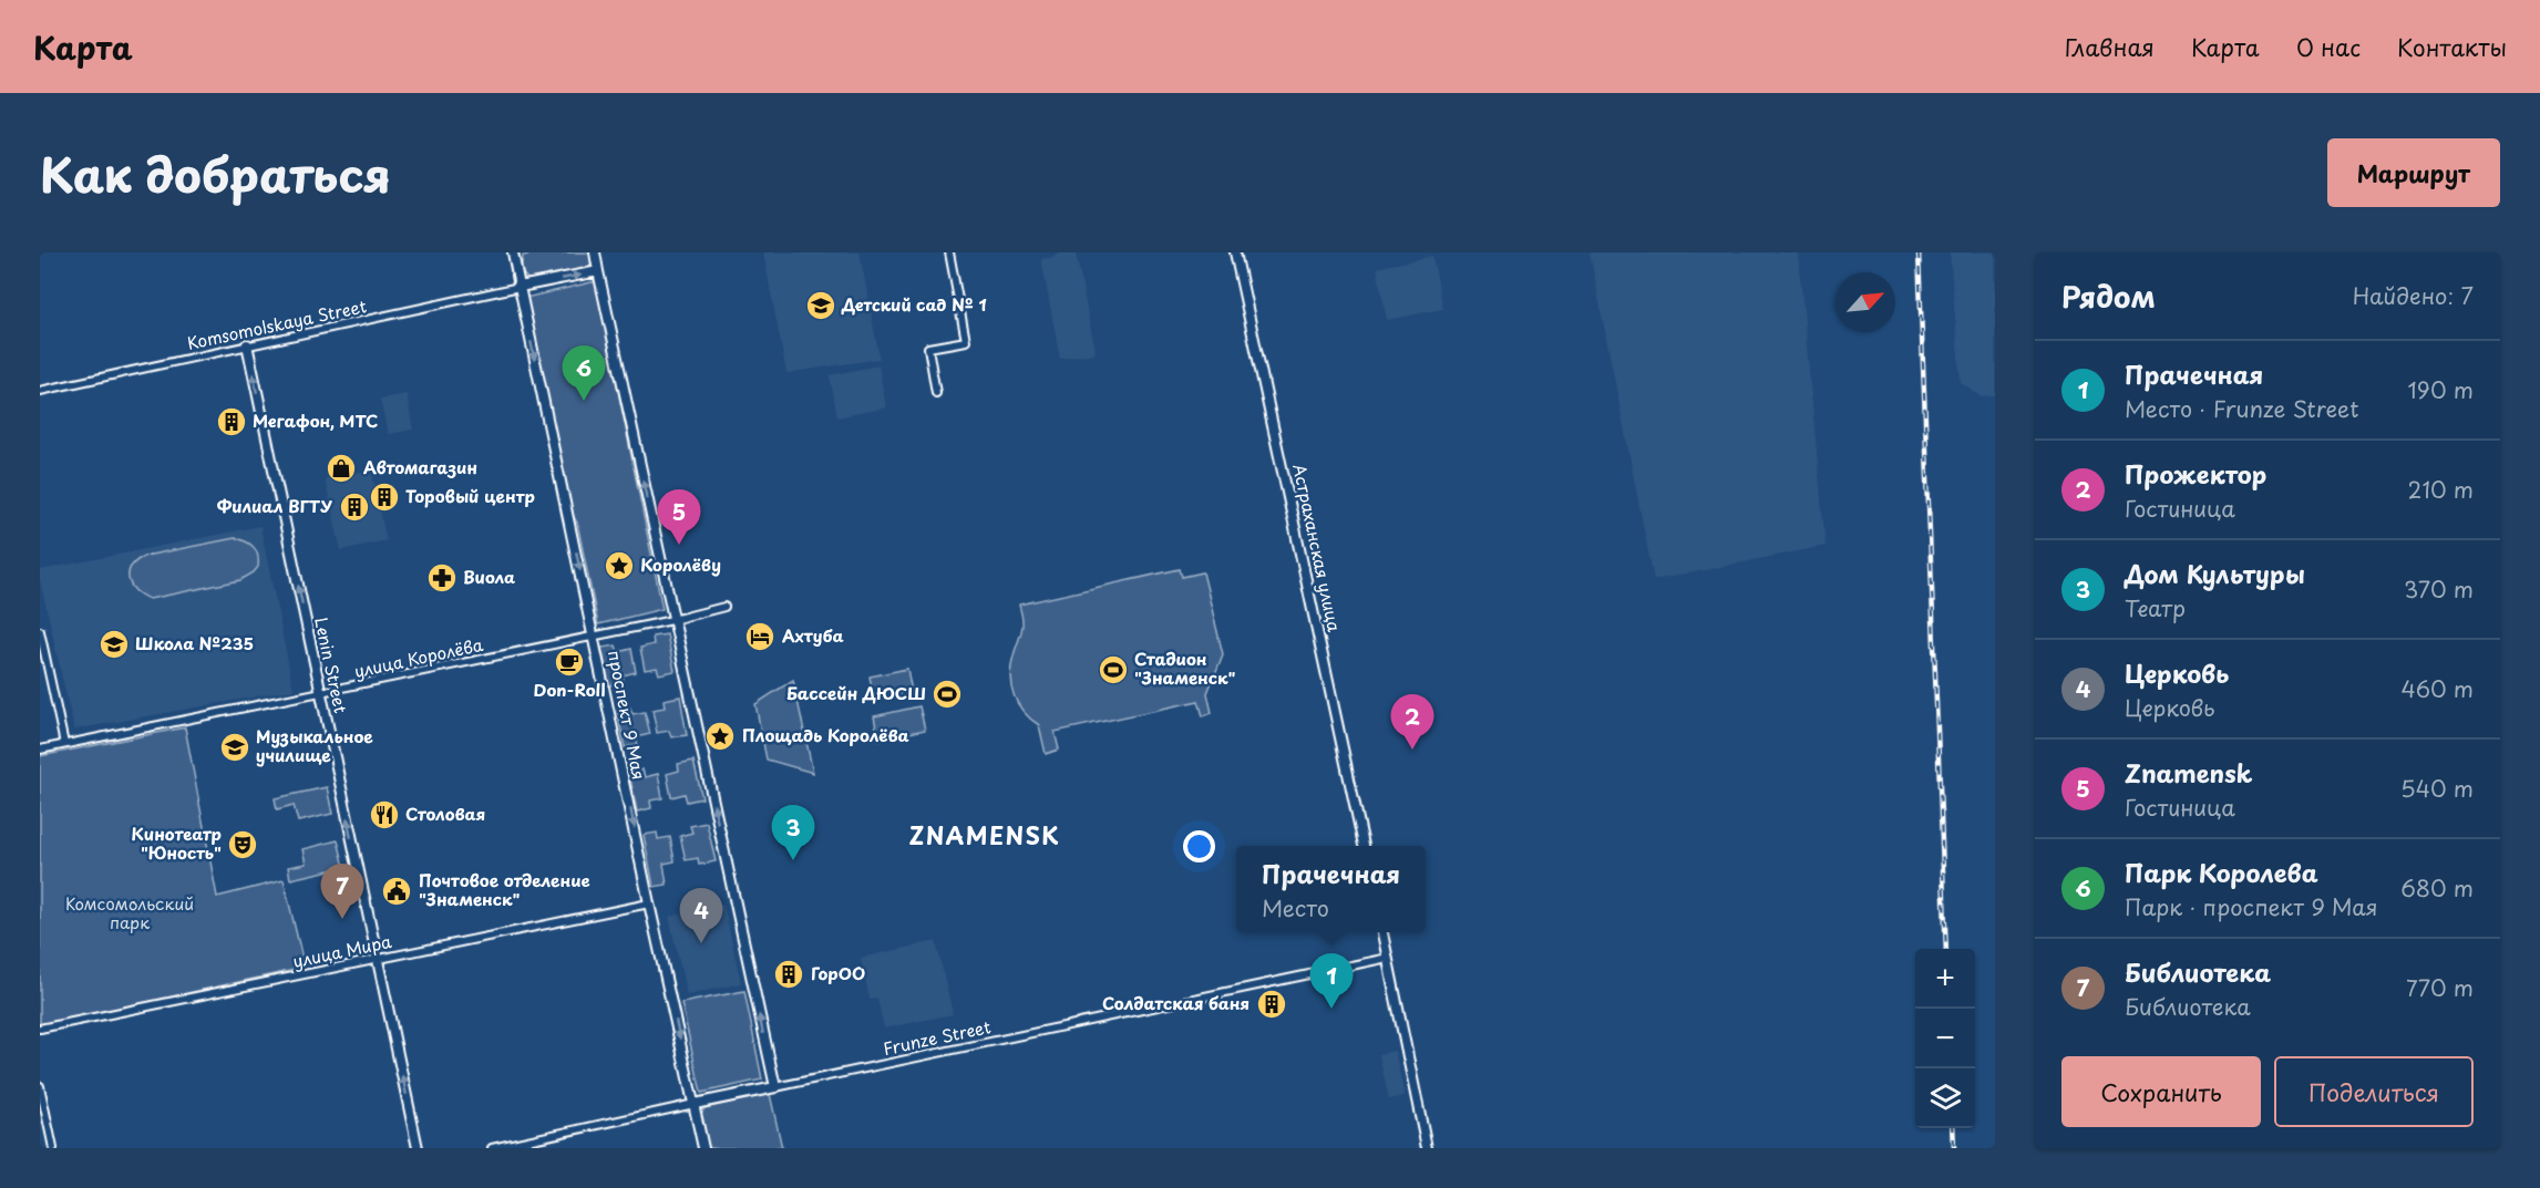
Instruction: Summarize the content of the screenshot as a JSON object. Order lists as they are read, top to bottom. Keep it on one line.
{"streets":{"street":["Komsomolskaya Street","Астраханская улица","улица Королёва","Lenin Street","проспект 9 Мая","улица Мира","Frunze Street"]},"crossings":[["Komsomolskaya Street","Lenin Street"],["Komsomolskaya Street","проспект 9 Мая"],["улица Королёва","Lenin Street"],["улица Королёва","проспект 9 Мая"],["Lenin Street","улица Мира"],["проспект 9 Мая","улица Мира"],["проспект 9 Мая","Frunze Street"]],"one_way":["Lenin Street","проспект 9 Мая"],"districts":["ZNAMENSK"],"parks":["Комсомольский парк"],"places":{"school or university":["Детский сад № 1","Школа №235","Музыкальное училище"],"building":["Мегафон, МТС","Торовый центр","Филиал ВГТУ","ГорОО","Солдатская баня"],"shop":["Автомагазин"],"place":["Королёву","Площадь Королёва"],"pharmacy":["Виола"],"hotel":["Ахтуба"],"cafe":["Don-Roll"],"sports":["Стадион \"Знаменск\"","Бассейн ДЮСШ"],"restaurant":["Столовая"],"theatre":["Кинотеатр \"Юность\""],"public building":["Почтовое отделение \"Знаменск\""]},"north":"top right","page":{"header":"Карта","nav":["Главная","Карта","О нас","Контакты"],"title":"Как добраться","buttons":["Маршрут",["Сохранить","Поделиться"]],"heading":["Рядом","Найдено: 7"],"list":[{"mark":"1","name":"Прачечная","note":"Место · Frunze Street","value":"190 m"},{"mark":"2","name":"Прожектор","note":"Гостиница","value":"210 m"},{"mark":"3","name":"Дом Культуры","note":"Театр","value":"370 m"},{"mark":"4","name":"Церковь","note":"Церковь","value":"460 m"},{"mark":"5","name":"Znamensk","note":"Гостиница","value":"540 m"},{"mark":"6","name":"Парк Королева","note":"Парк · проспект 9 Мая","value":"680 m"},{"mark":"7","name":"Библиотека","note":"Библиотека","value":"770 m"}],"pins":["6","5","2","3","7","4","1"],"popup":["Прачечная","Место"],"map_buttons":["+","−"]}}
